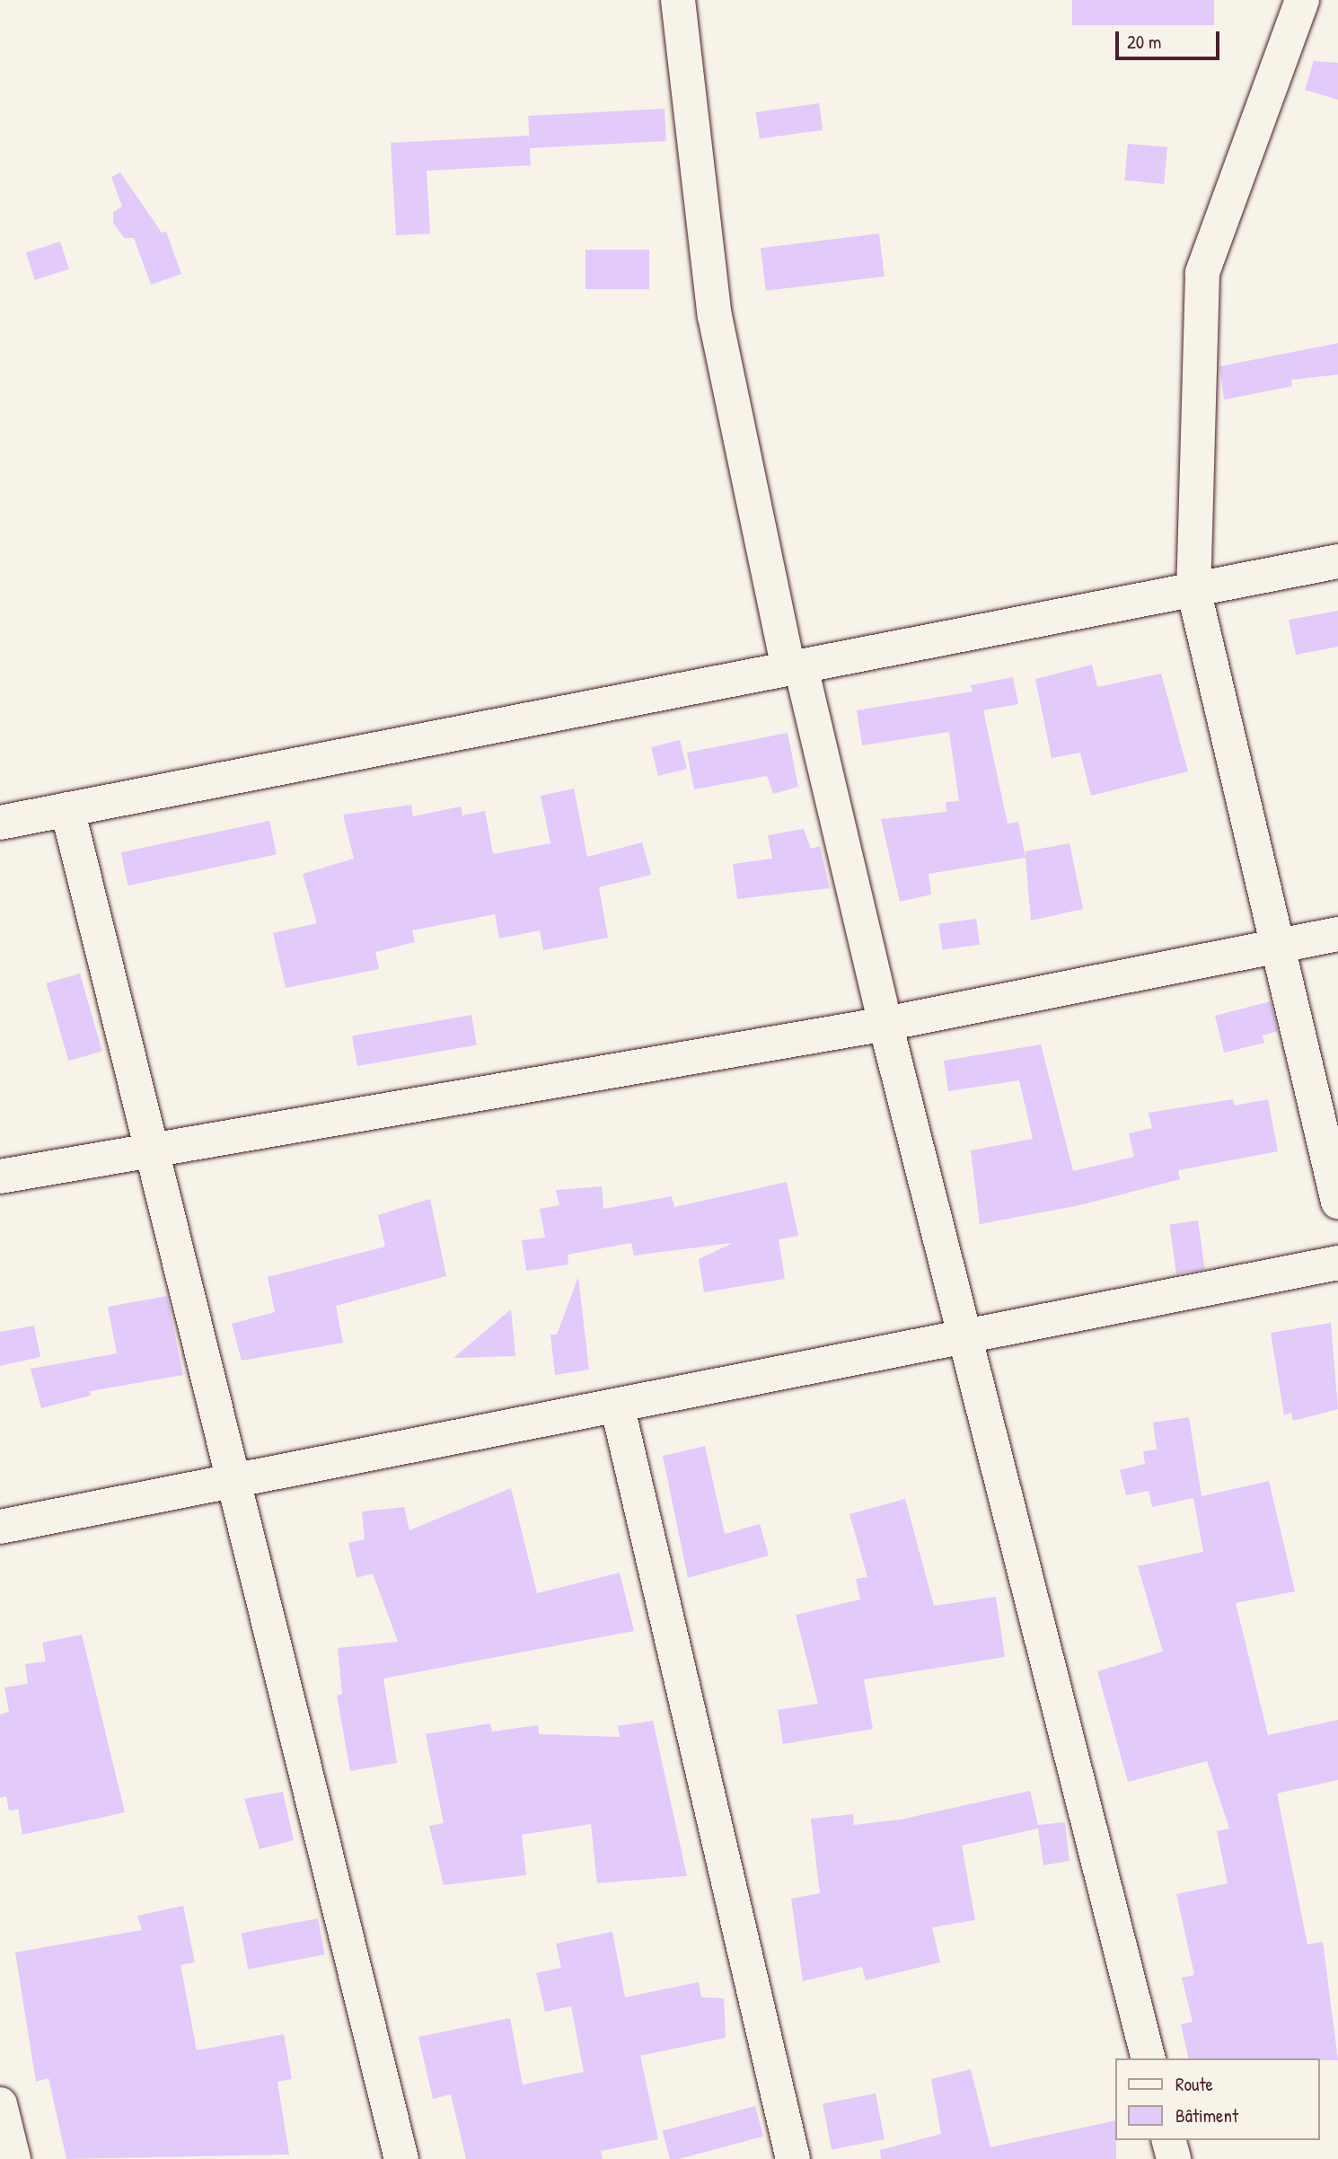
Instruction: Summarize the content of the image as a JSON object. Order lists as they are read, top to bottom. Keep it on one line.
{"legend":["Route","Bâtiment"],"scale_bar":"20 m"}
